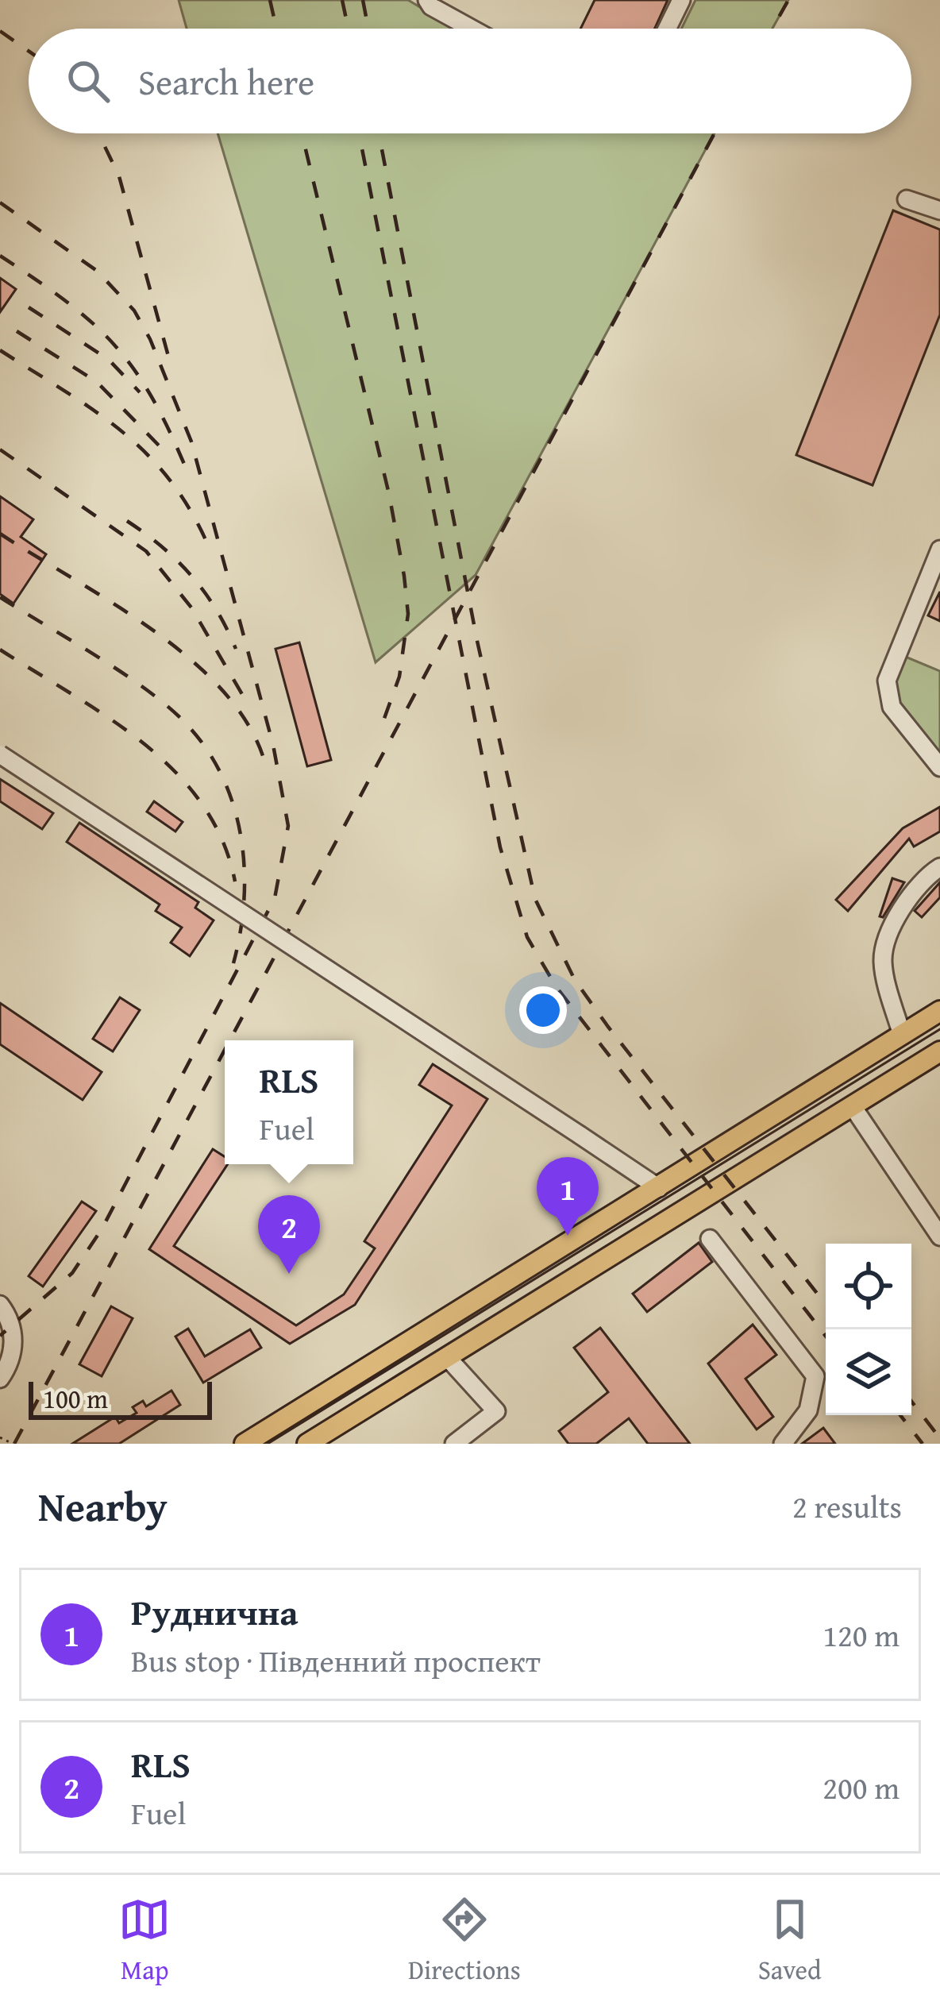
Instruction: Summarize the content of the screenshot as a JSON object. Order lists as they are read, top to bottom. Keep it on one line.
{"scale_bar":"100 m","page":{"search":"Search here","popup":["RLS","Fuel"],"pins":["1","2"],"scale":"100 m","heading":["Nearby","2 results"],"list":[{"mark":"1","name":"Руднична","note":"Bus stop · Південний проспект","value":"120 m"},{"mark":"2","name":"RLS","note":"Fuel","value":"200 m"}],"nav":["Map","Directions","Saved"]}}
